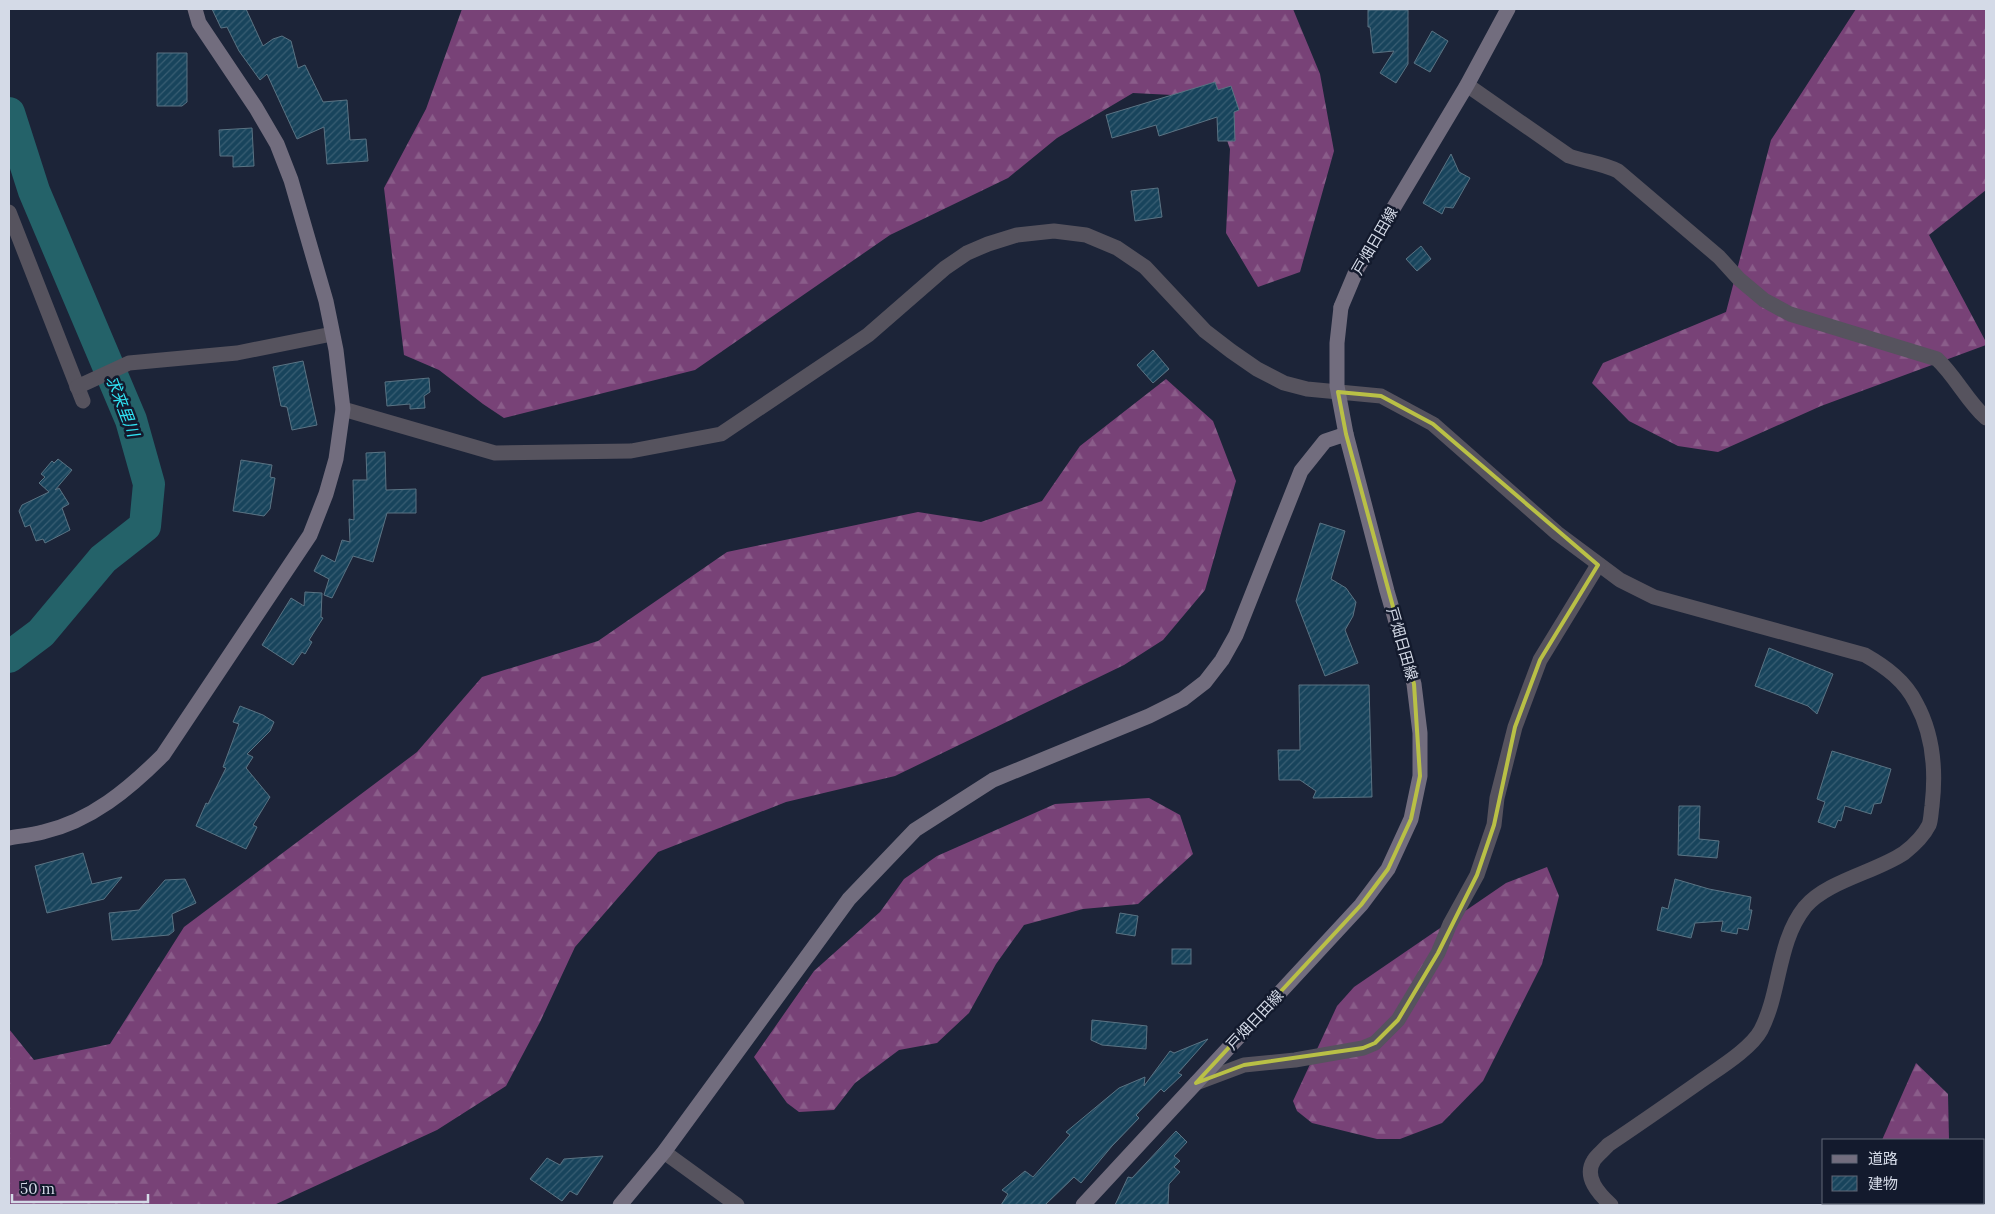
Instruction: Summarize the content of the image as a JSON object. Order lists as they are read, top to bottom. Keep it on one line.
{"streets":{"street":["戸畑日田線"]},"water":["求来里川"],"legend":["道路","建物"],"scale_bar":"50 m"}
